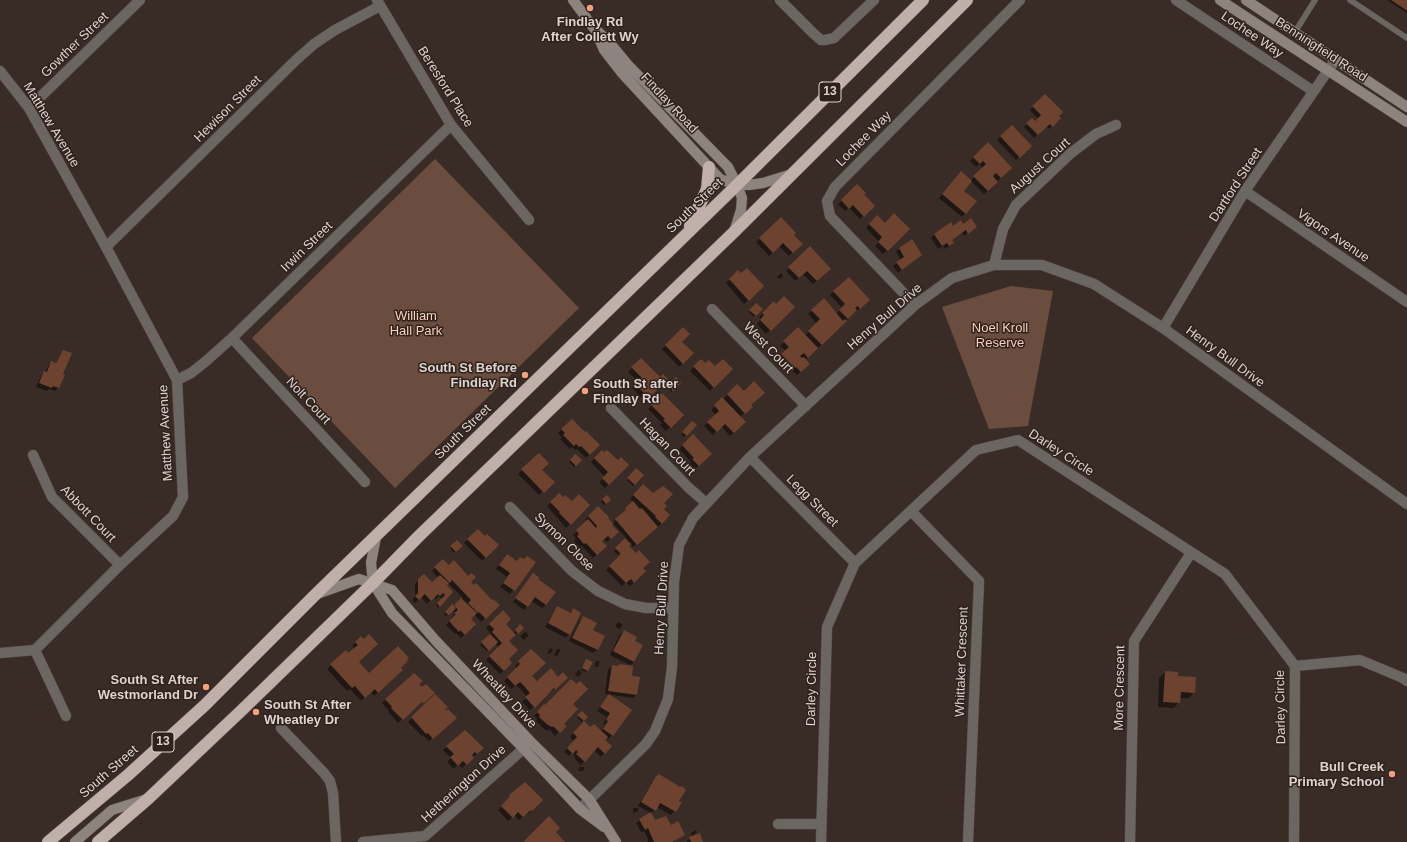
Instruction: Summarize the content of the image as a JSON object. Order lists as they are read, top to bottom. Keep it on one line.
{"streets":{"highway":["13","South Street"],"main road":["Benningfield Road","Findlay Road","Wheatley Drive"],"street":["Lochee Way","Gowther Street","Beresford Place","Hewison Street","Matthew Avenue","August Court","Dartford Street","Vigors Avenue","Irwin Street","Henry Bull Drive","West Court","Nolt Court","Hagan Court","Darley Circle","Legg Street","Abbott Court","Symon Close","Whittaker Crescent","More Crescent","Hetherington Drive"]},"crossings":[["Lochee Way","Dartford Street"],["Lochee Way","Henry Bull Drive"],["Gowther Street","Matthew Avenue"],["Benningfield Road","Dartford Street"],["Beresford Place","Hewison Street"],["Beresford Place","Irwin Street"],["13","Findlay Road"],["13","Wheatley Drive"],["Findlay Road","South Street"],["Hewison Street","Matthew Avenue"],["Matthew Avenue","Irwin Street"],["Matthew Avenue","Abbott Court"],["August Court","Henry Bull Drive"],["Dartford Street","Vigors Avenue"],["Dartford Street","Henry Bull Drive"],["South Street","Wheatley Drive"],["Irwin Street","Nolt Court"],["Henry Bull Drive","West Court"],["Henry Bull Drive","Hagan Court"],["Henry Bull Drive","Legg Street"],["Henry Bull Drive","Symon Close"],["Henry Bull Drive","Wheatley Drive"],["Darley Circle","Legg Street"],["Darley Circle","Whittaker Crescent"],["Darley Circle","More Crescent"],["Wheatley Drive","Hetherington Drive"]],"parks":["William Hall Park","Noel Kroll Reserve"],"places":["Findlay Rd After Collett Wy","South St Before Findlay Rd","South St after Findlay Rd","South St After Westmorland Dr","South St After Wheatley Dr","Bull Creek Primary School"]}
